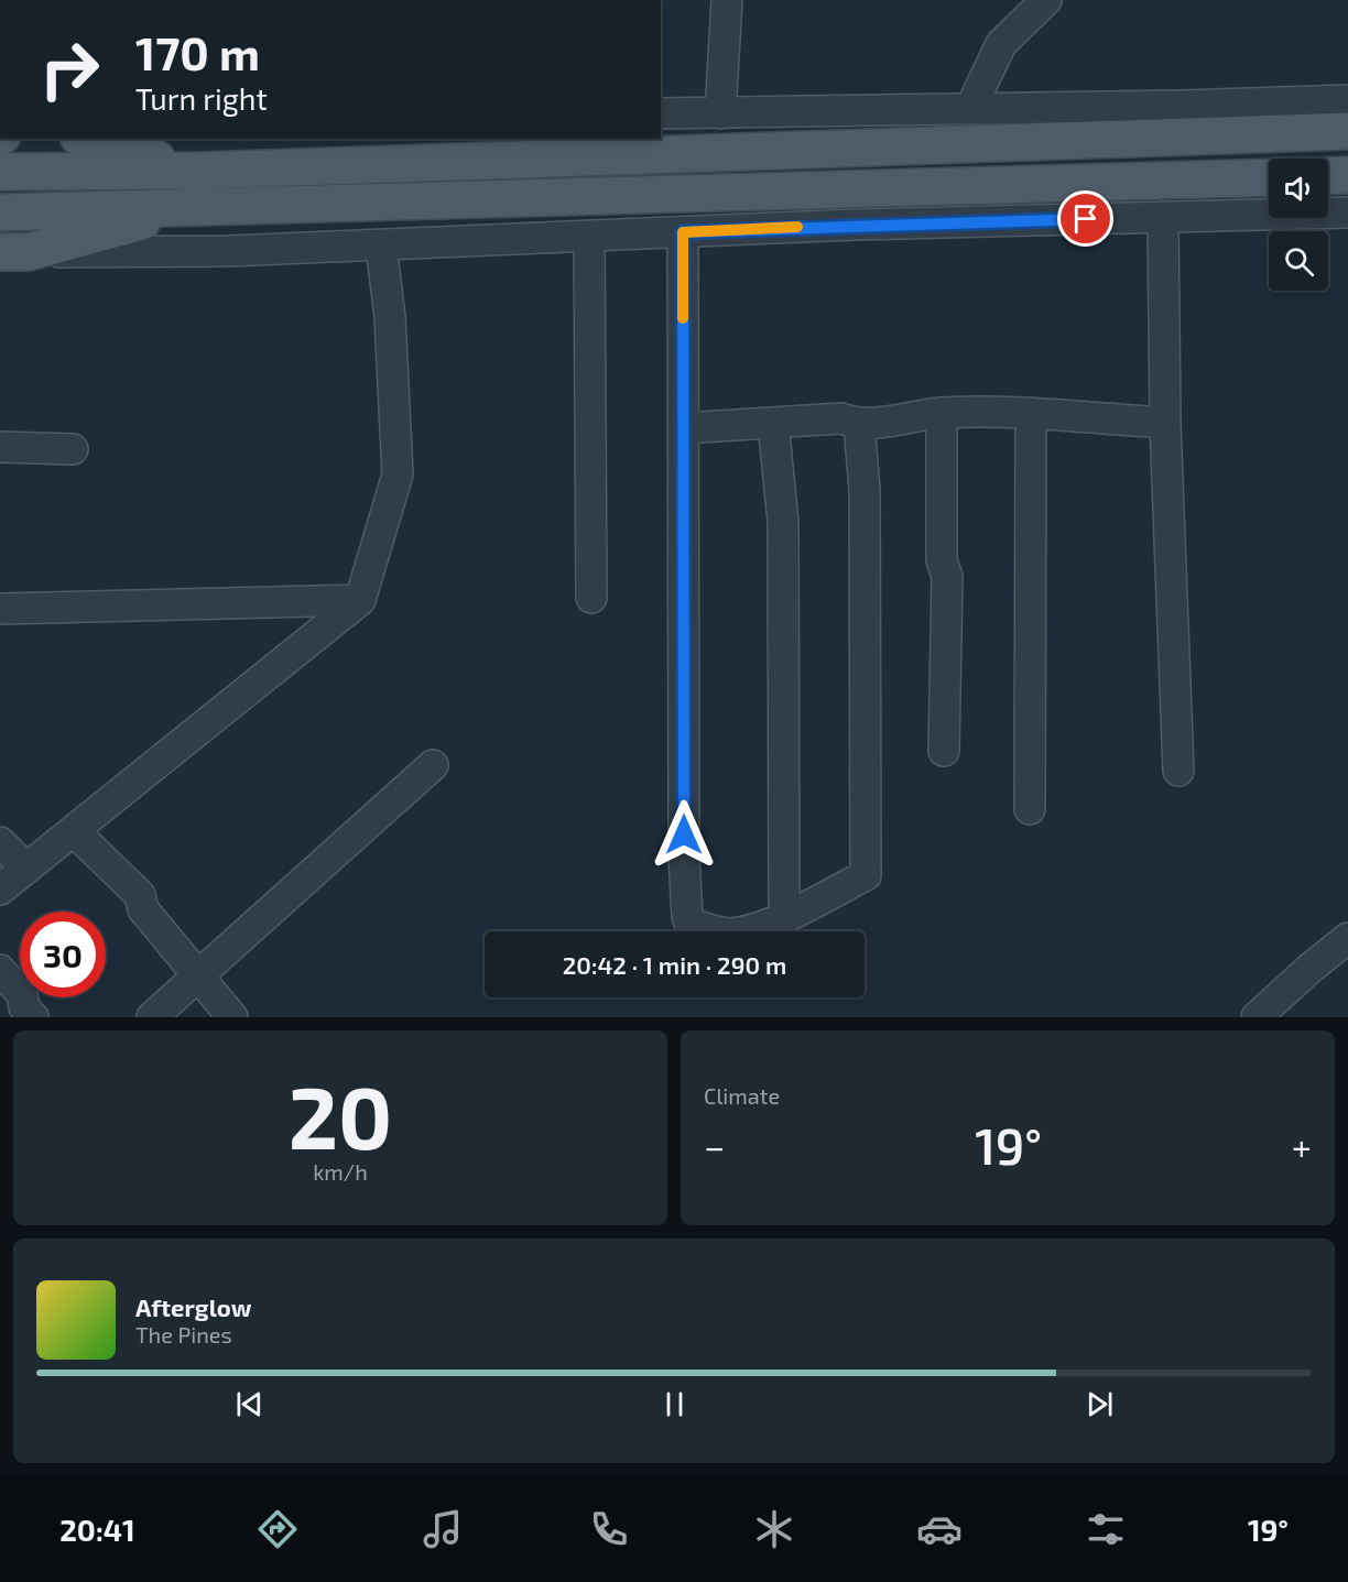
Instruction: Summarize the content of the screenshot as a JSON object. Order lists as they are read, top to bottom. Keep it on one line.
{"page":{"turn":["170 m","Turn right"],"limit":"30","trip":"20:42 · 1 min · 290 m","tile":[["20","km/h"],"Climate"],"heat":["−","19°","+"],"song":["Afterglow","The Pines"],"tabs":["20:41","19°"]}}
